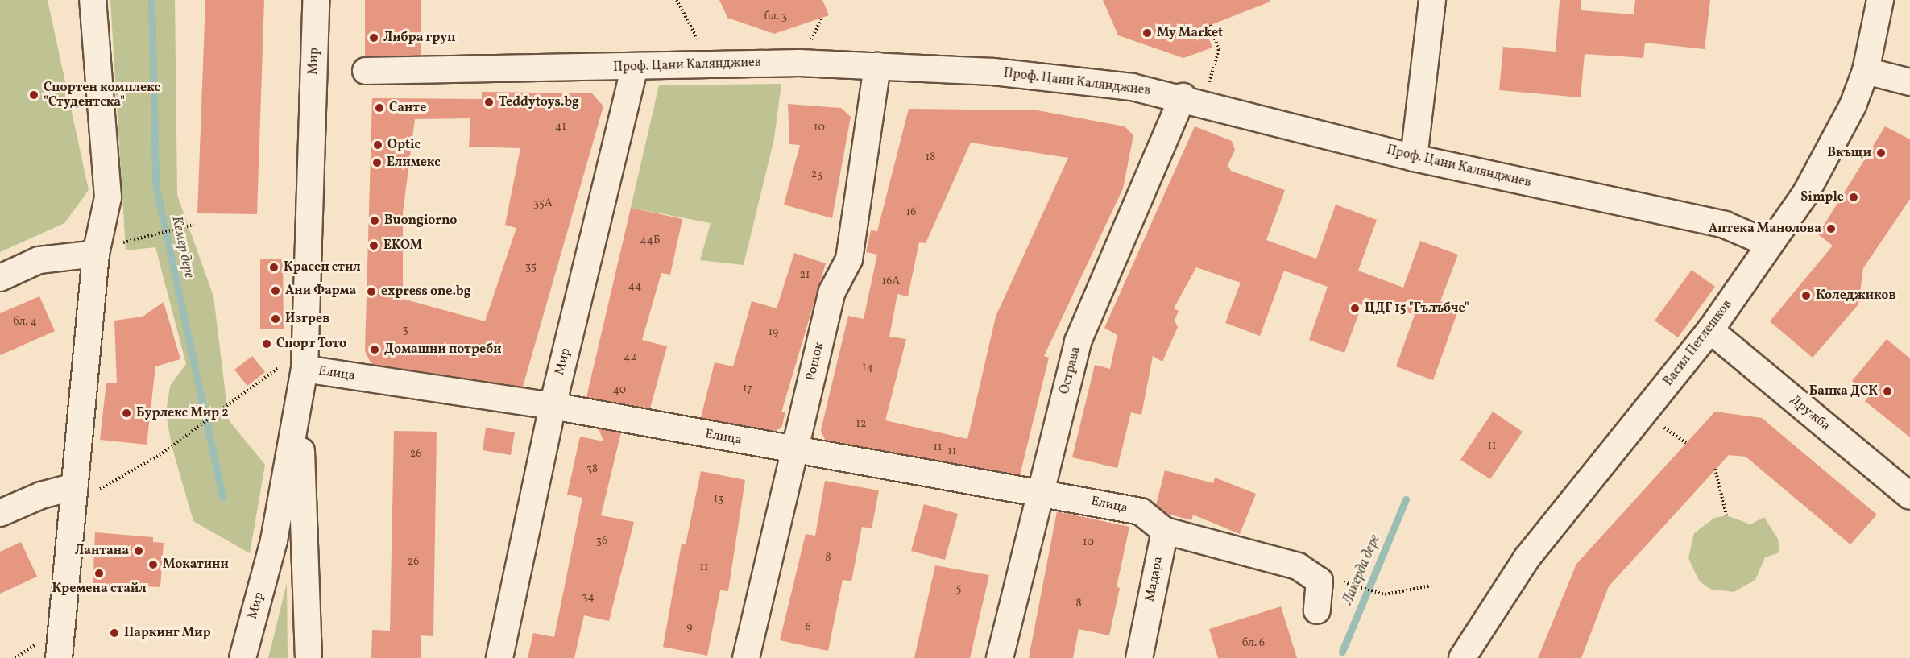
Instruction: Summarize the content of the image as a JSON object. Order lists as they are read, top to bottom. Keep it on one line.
{"streets":{"street":["Мир","Проф. Цани Калянджиев","Васил Петлешков","Рощок","Острава","Елица","Дружба","Мадара"]},"crossings":[["Мир","Проф. Цани Калянджиев"],["Мир","Елица"],["Проф. Цани Калянджиев","Васил Петлешков"],["Проф. Цани Калянджиев","Рощок"],["Проф. Цани Калянджиев","Острава"],["Васил Петлешков","Дружба"],["Рощок","Елица"],["Острава","Елица"],["Елица","Мадара"]],"water":["Кемер дере","Лакерда дере"],"places":["My Market","Либра груп","Спортен комплекс \"Студентска\"","Teddytoys.bg","Санте","Optic","Вкъщи","Елимекс","Simple","Buongiorno","Аптека Манолова","EKOM","Красен стил","Ани Фарма","express one.bg","Коледжиков","ЦДГ 15 \"Гълъбче\"","Изгрев","Спорт Тото","Домашни потреби","Банка ДСК","Бурлекс Мир 2","Лантана","Мокатини","Кремена стайл","Паркинг Мир"],"house_numbers":["бл. 3","41","10","18","23","35A","16","44Б","35","21","16А","44","бл. 4","3","19","42","14","17","40","12","11","11","11","26","38","13","36","10","8","26","11","5","34","8","9","6","бл. 6"]}
